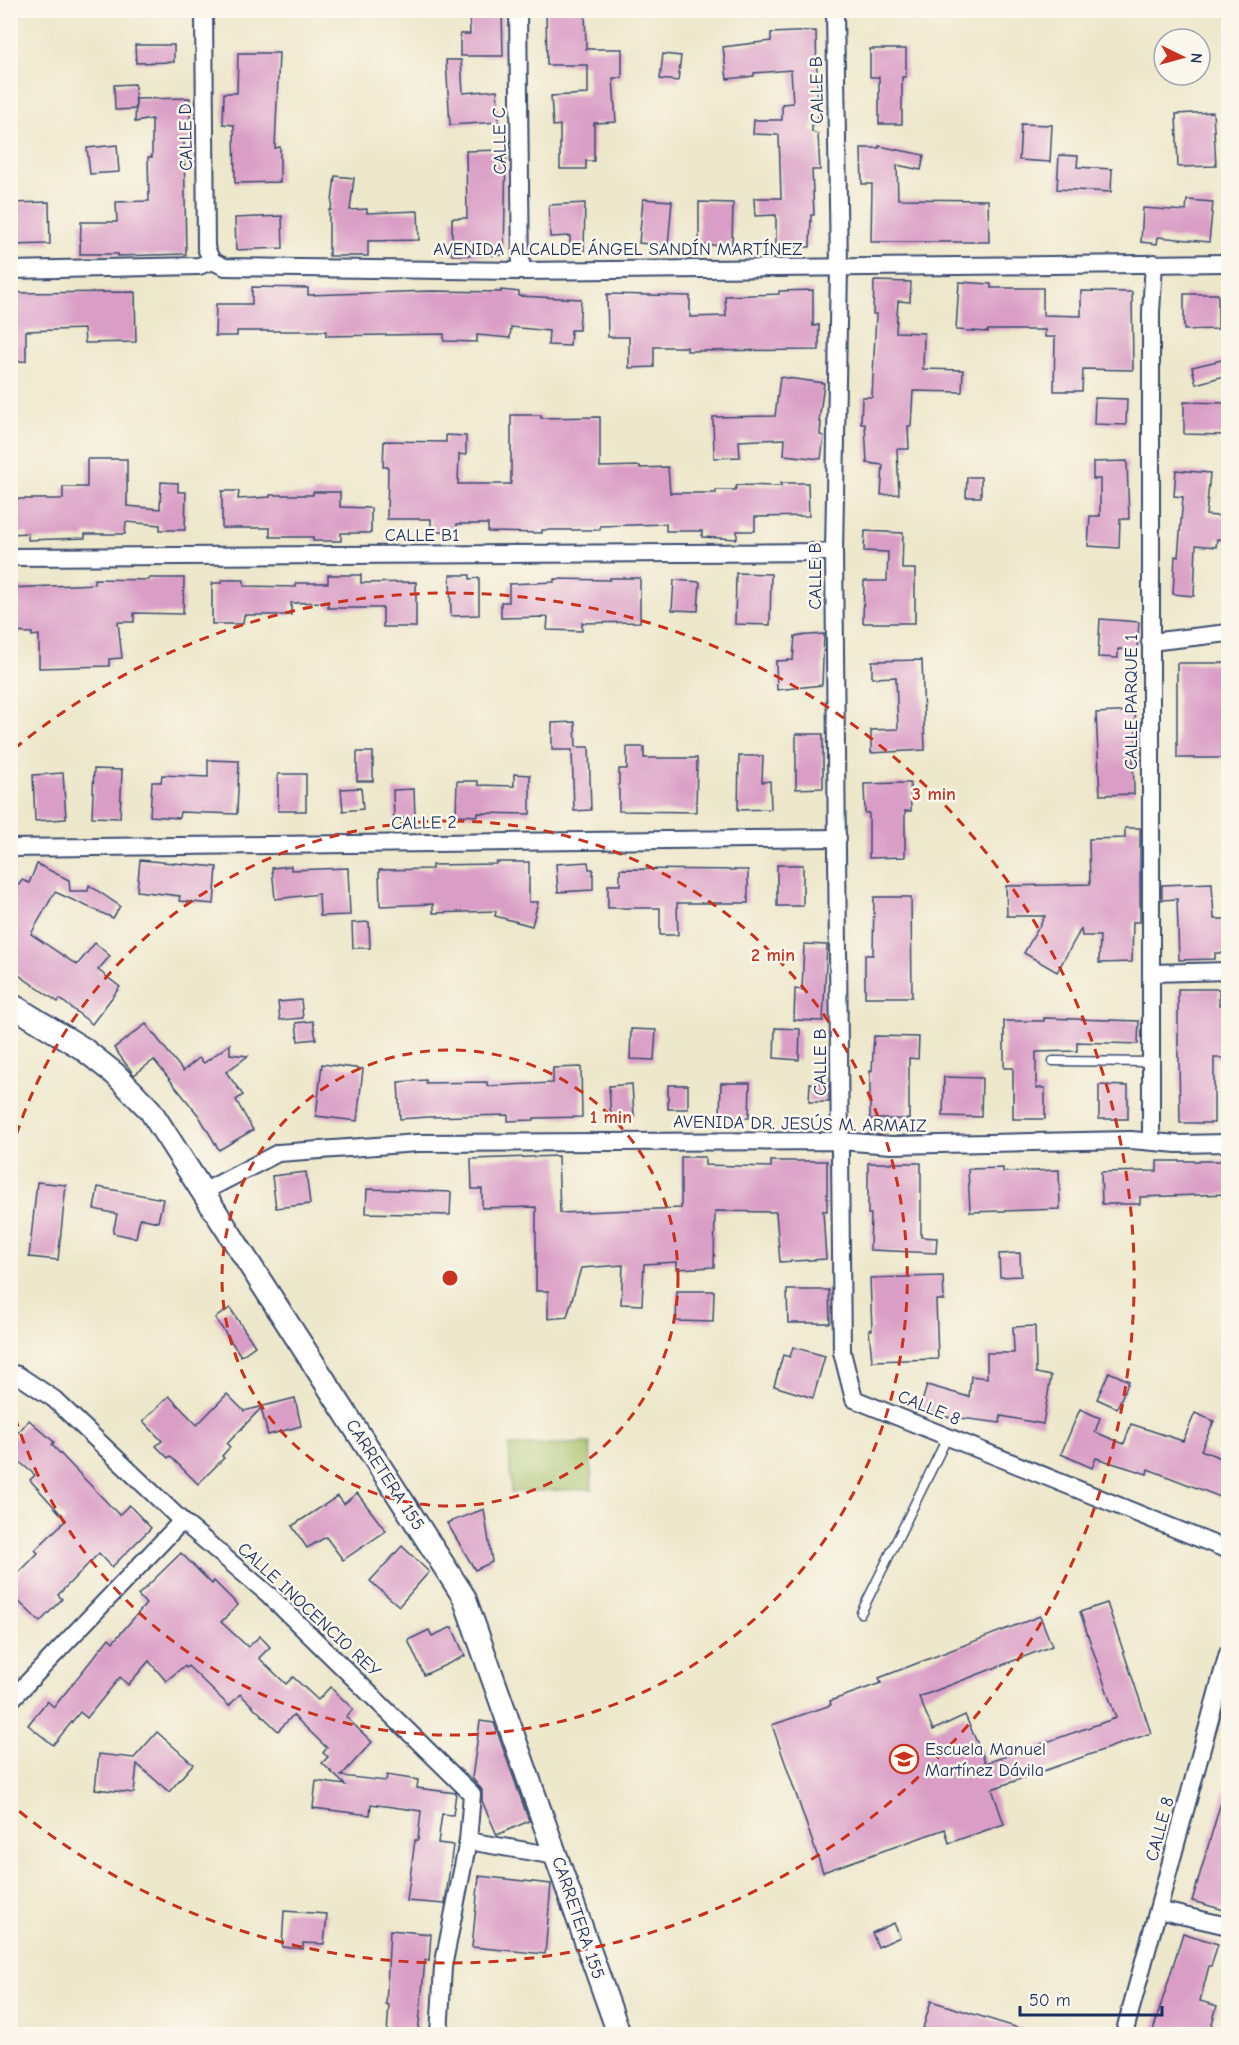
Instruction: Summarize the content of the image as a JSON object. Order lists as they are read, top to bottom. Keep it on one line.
{"streets":{"street":["CALLE B","CALLE D","CALLE C","AVENIDA ALCALDE ÁNGEL SANDÍN MARTÍNEZ","CALLE B1","CALLE PARQUE 1","CALLE 2","AVENIDA DR. JESÚS M. ARMAIZ","CALLE 8","CARRETERA 155","CALLE INOCENCIO REY"]},"crossings":[["CALLE B","AVENIDA ALCALDE ÁNGEL SANDÍN MARTÍNEZ"],["CALLE B","CALLE B1"],["CALLE B","CALLE 2"],["CALLE B","AVENIDA DR. JESÚS M. ARMAIZ"],["CALLE B","CALLE 8"],["CALLE D","AVENIDA ALCALDE ÁNGEL SANDÍN MARTÍNEZ"],["CALLE C","AVENIDA ALCALDE ÁNGEL SANDÍN MARTÍNEZ"],["AVENIDA ALCALDE ÁNGEL SANDÍN MARTÍNEZ","CALLE PARQUE 1"],["CALLE PARQUE 1","AVENIDA DR. JESÚS M. ARMAIZ"],["AVENIDA DR. JESÚS M. ARMAIZ","CALLE 8"],["AVENIDA DR. JESÚS M. ARMAIZ","CARRETERA 155"]],"places":{"school or university":["Escuela Manuel Martínez Dávila"]},"scale_bar":"50 m","north":"right","rings":["3 min","2 min","1 min"]}
